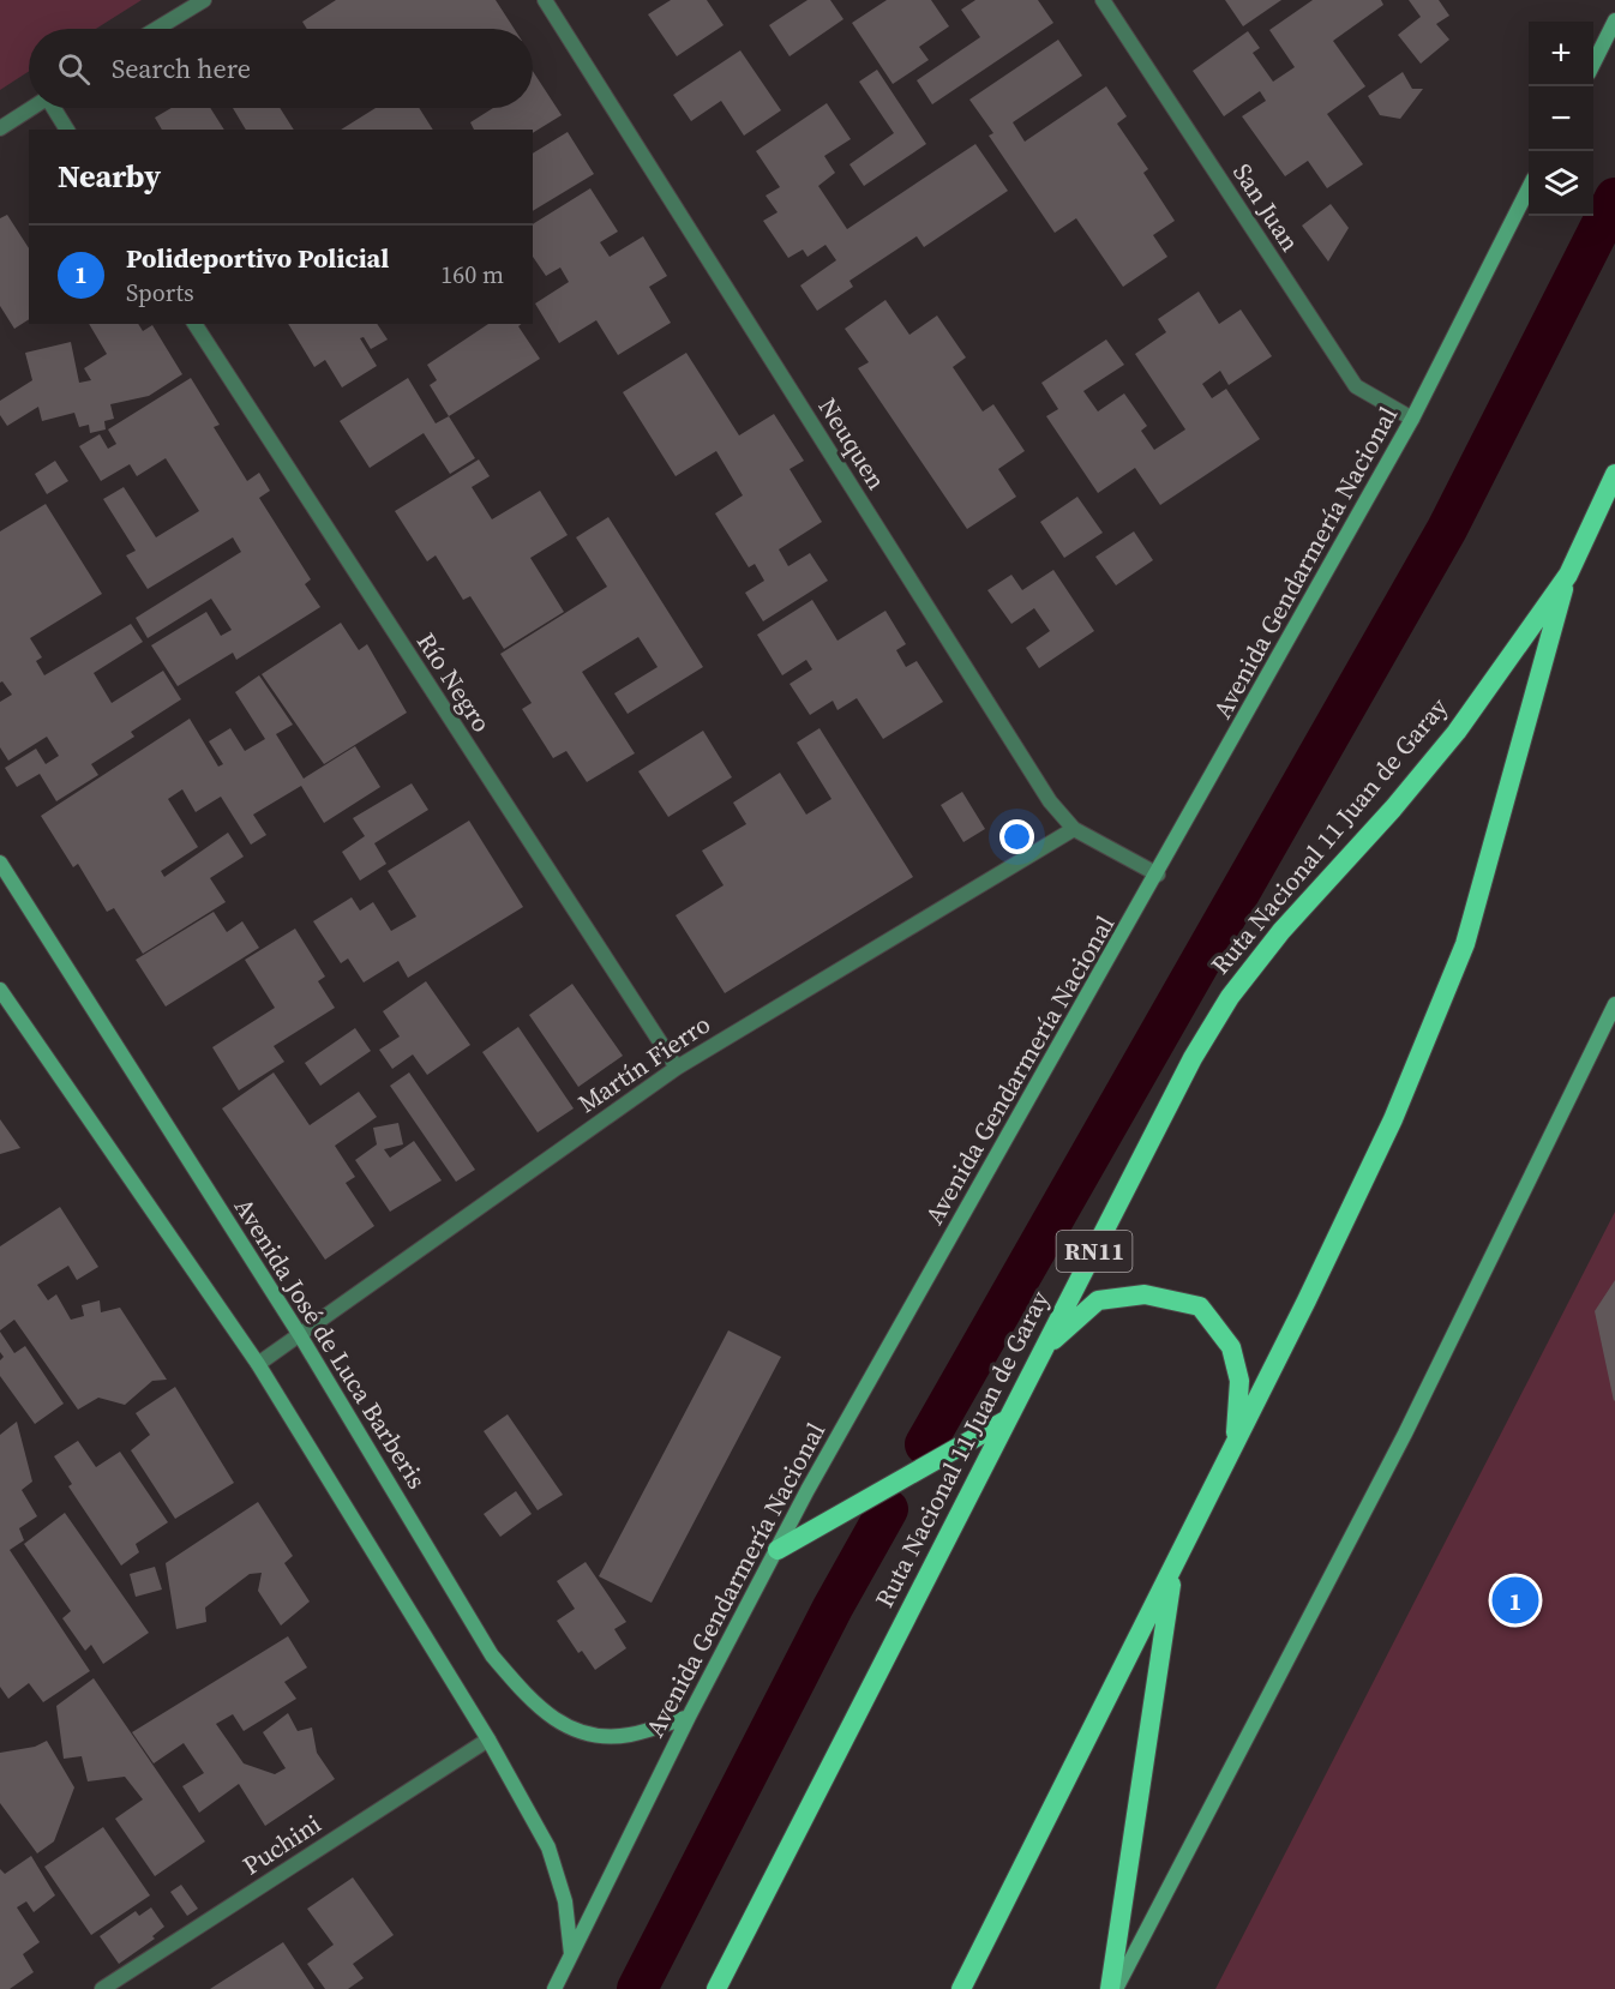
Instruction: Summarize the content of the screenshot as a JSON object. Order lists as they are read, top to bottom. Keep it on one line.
{"streets":{"highway":["Ruta Nacional 11 Juan de Garay","RN11"],"main road":["Avenida Gendarmería Nacional","Avenida José de Luca Barberis"],"street":["San Juan","Neuquen","Río Negro","Martín Fierro","Puchini"]},"crossings":[["San Juan","Avenida Gendarmería Nacional"],["Neuquen","Avenida Gendarmería Nacional"],["Neuquen","Martín Fierro"],["Avenida Gendarmería Nacional","Avenida José de Luca Barberis"],["Río Negro","Martín Fierro"],["Martín Fierro","Avenida José de Luca Barberis"]],"page":{"map_buttons":["+","−"],"search":"Search here","heading":"Nearby","list":[{"mark":"1","name":"Polideportivo Policial","note":"Sports","value":"160 m"}],"pins":"1"}}
